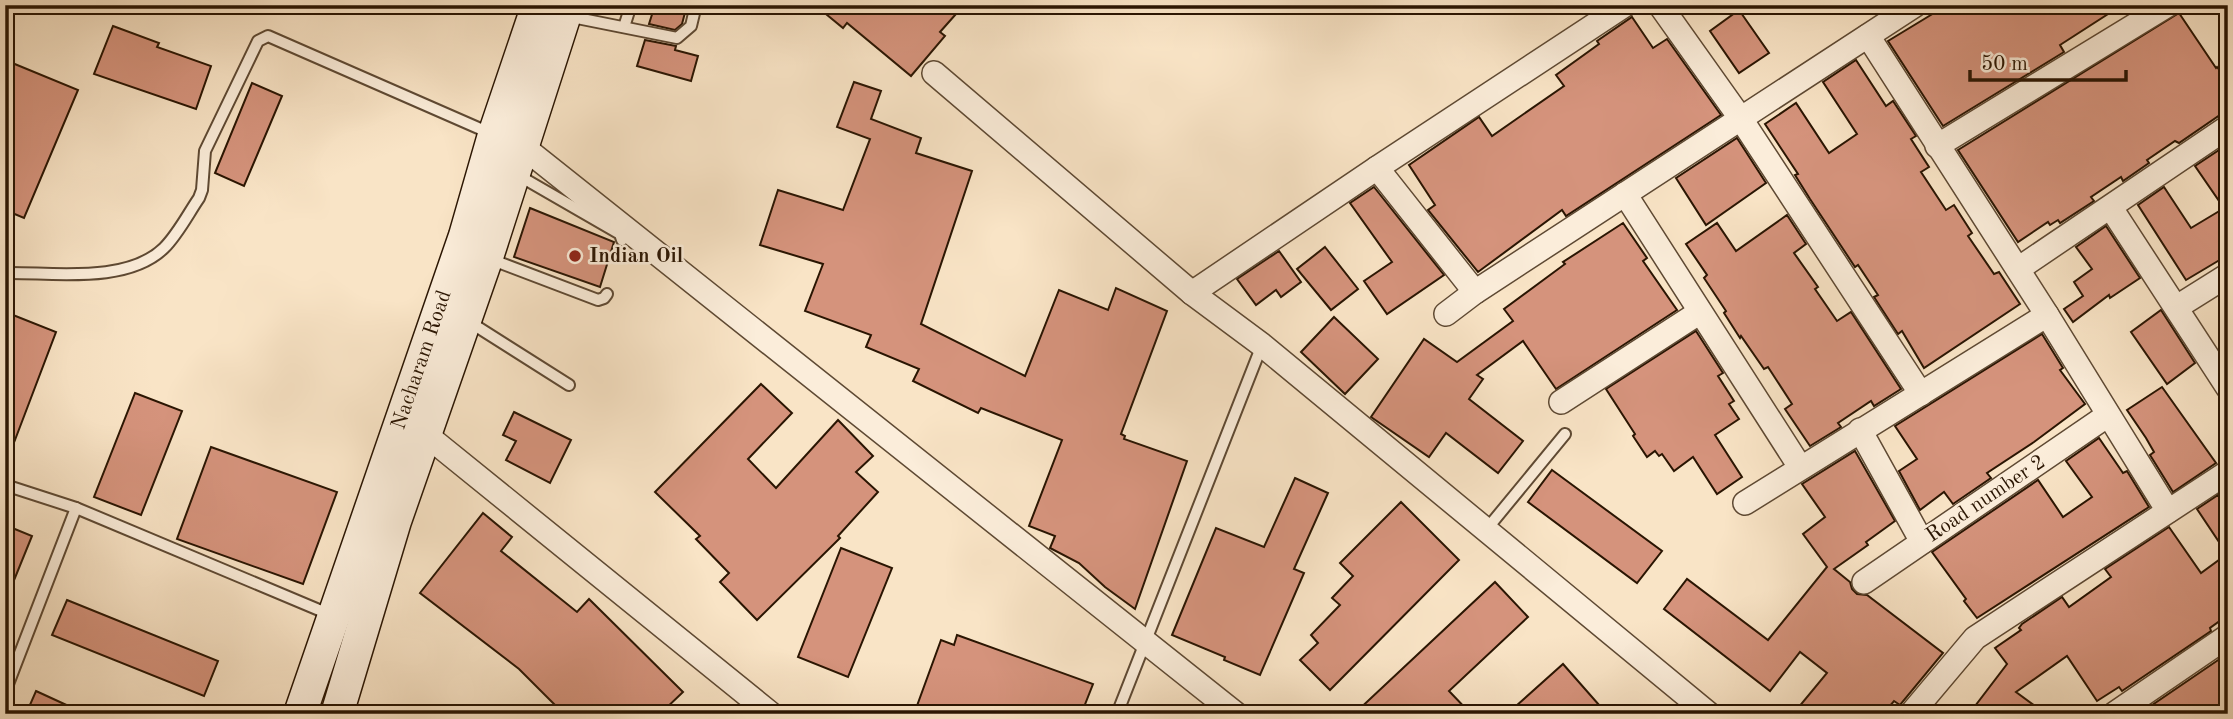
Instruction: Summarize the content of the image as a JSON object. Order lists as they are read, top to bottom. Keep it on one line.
{"streets":{"main road":["Nacharam Road"],"street":["Road number 2"]},"places":["Indian Oil"],"scale_bar":"50 m"}
